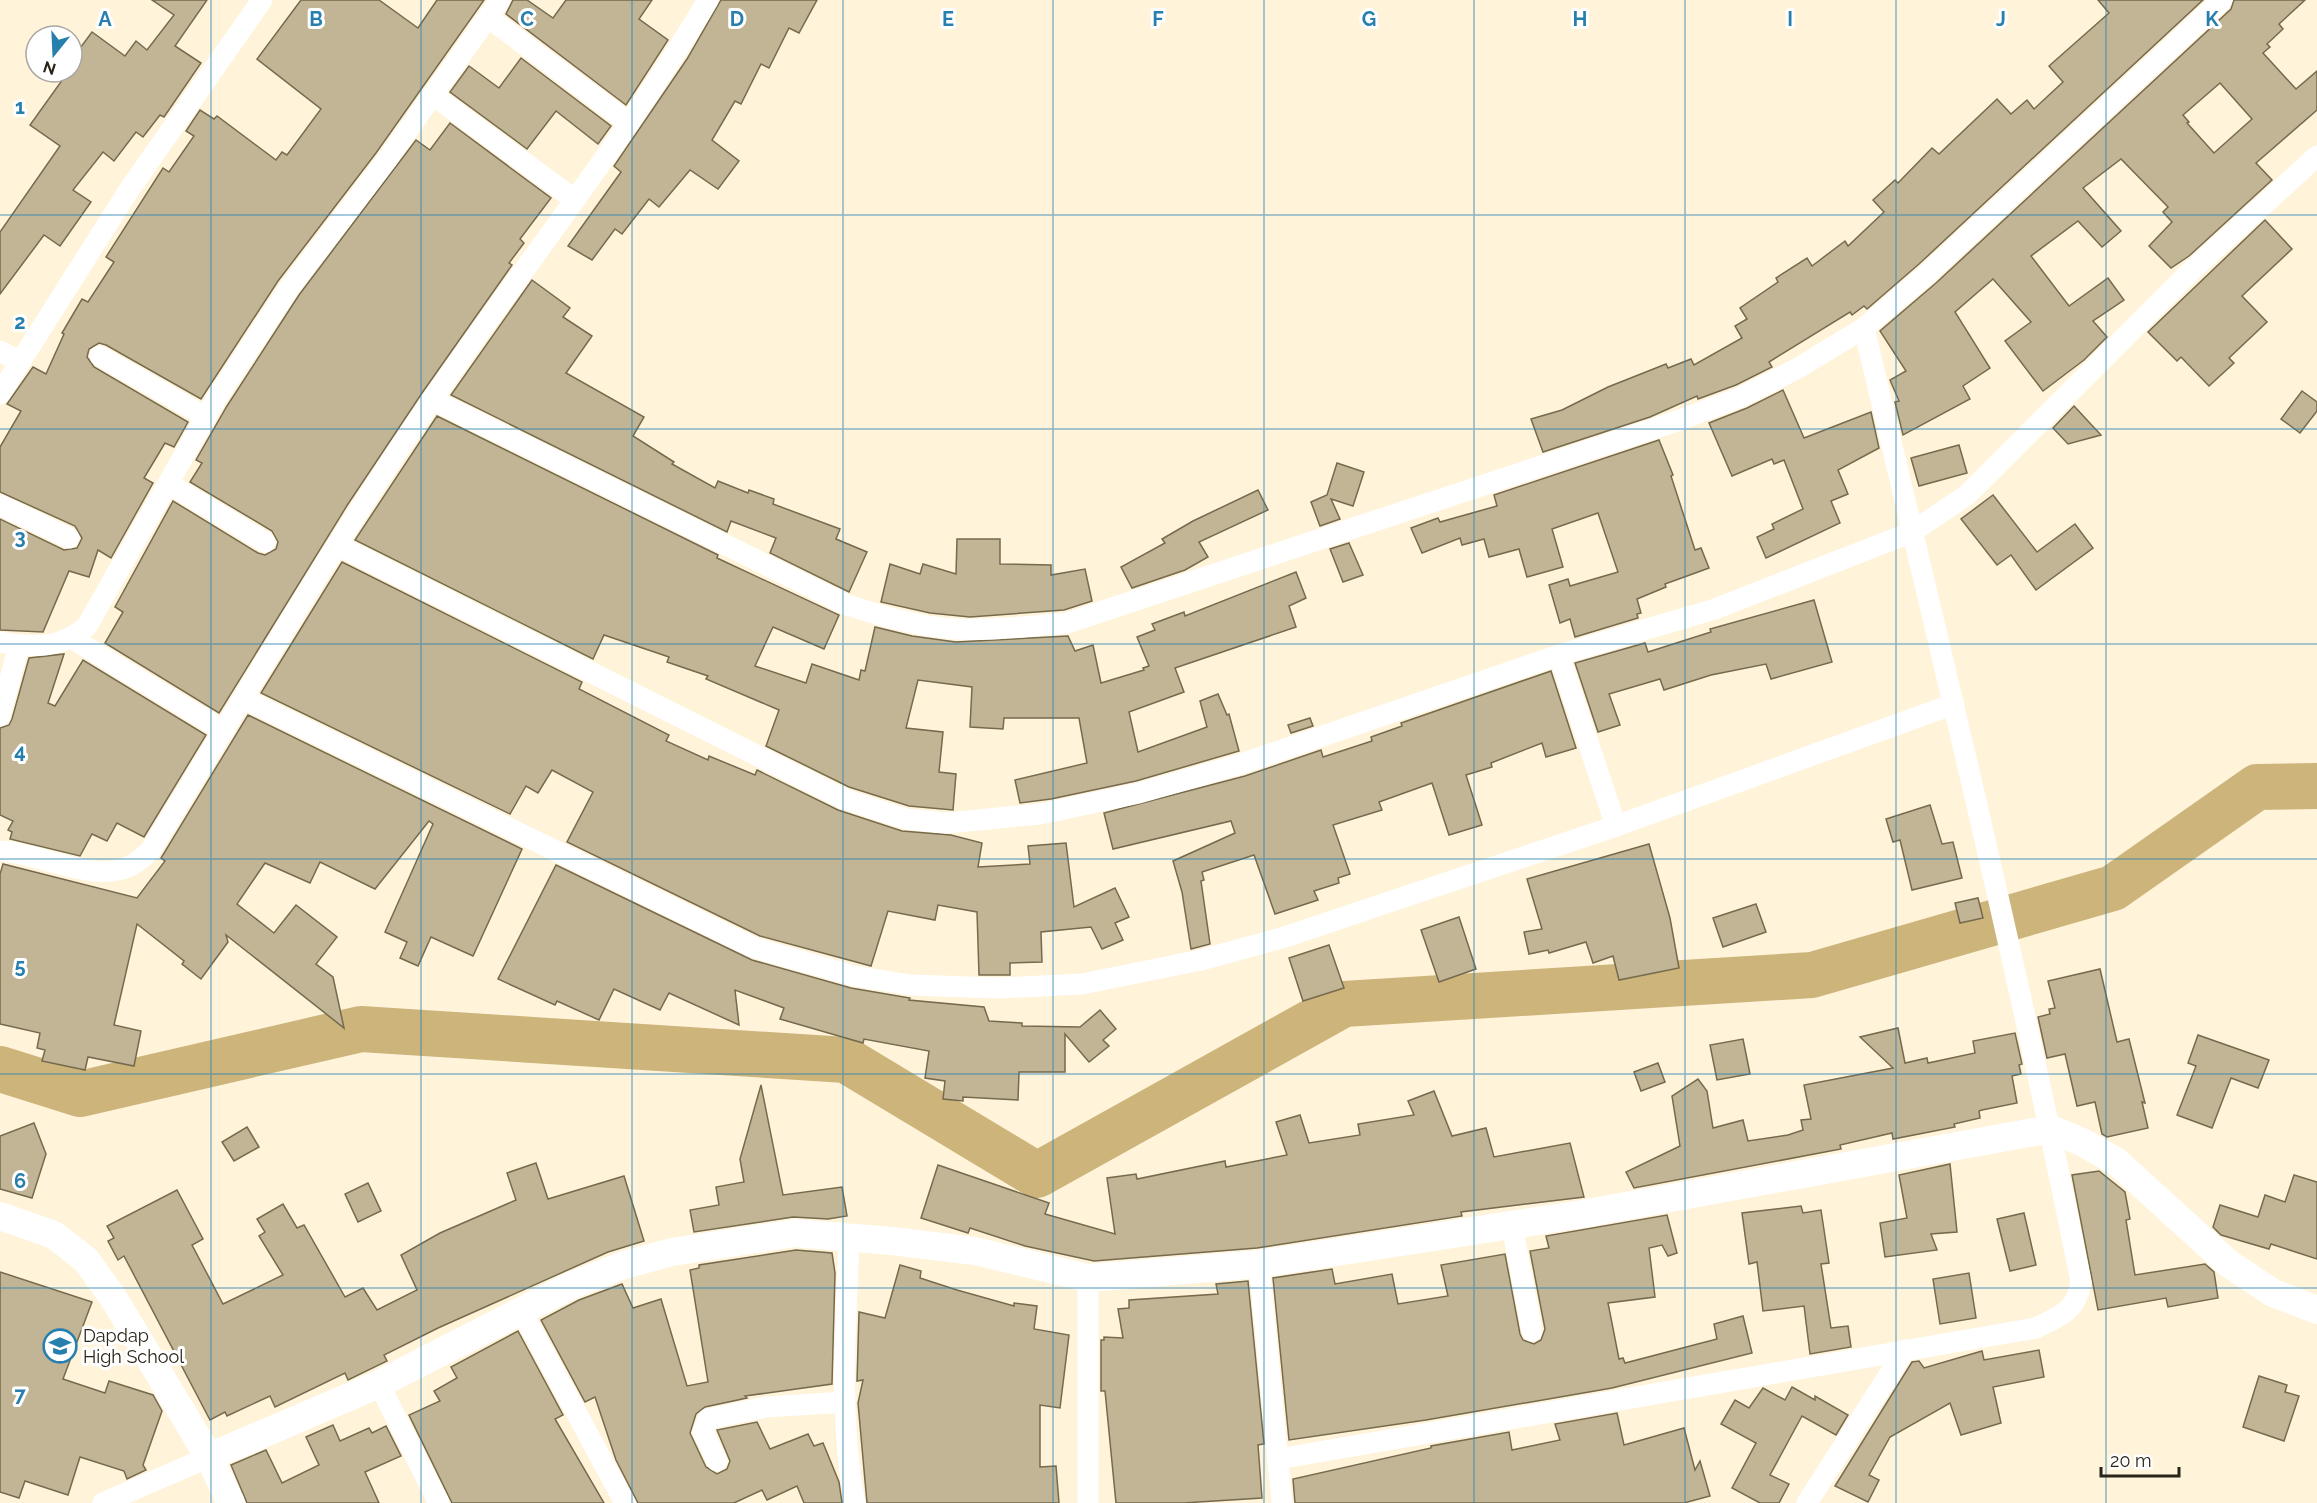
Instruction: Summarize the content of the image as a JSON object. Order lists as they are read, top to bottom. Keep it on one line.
{"places":{"school or university":["Dapdap High School"]},"scale_bar":"20 m","north":"bottom","grid":{"columns":["A","B","C","D","E","F","G","H","I","J","K"],"rows":["1","2","3","4","5","6","7"]}}
